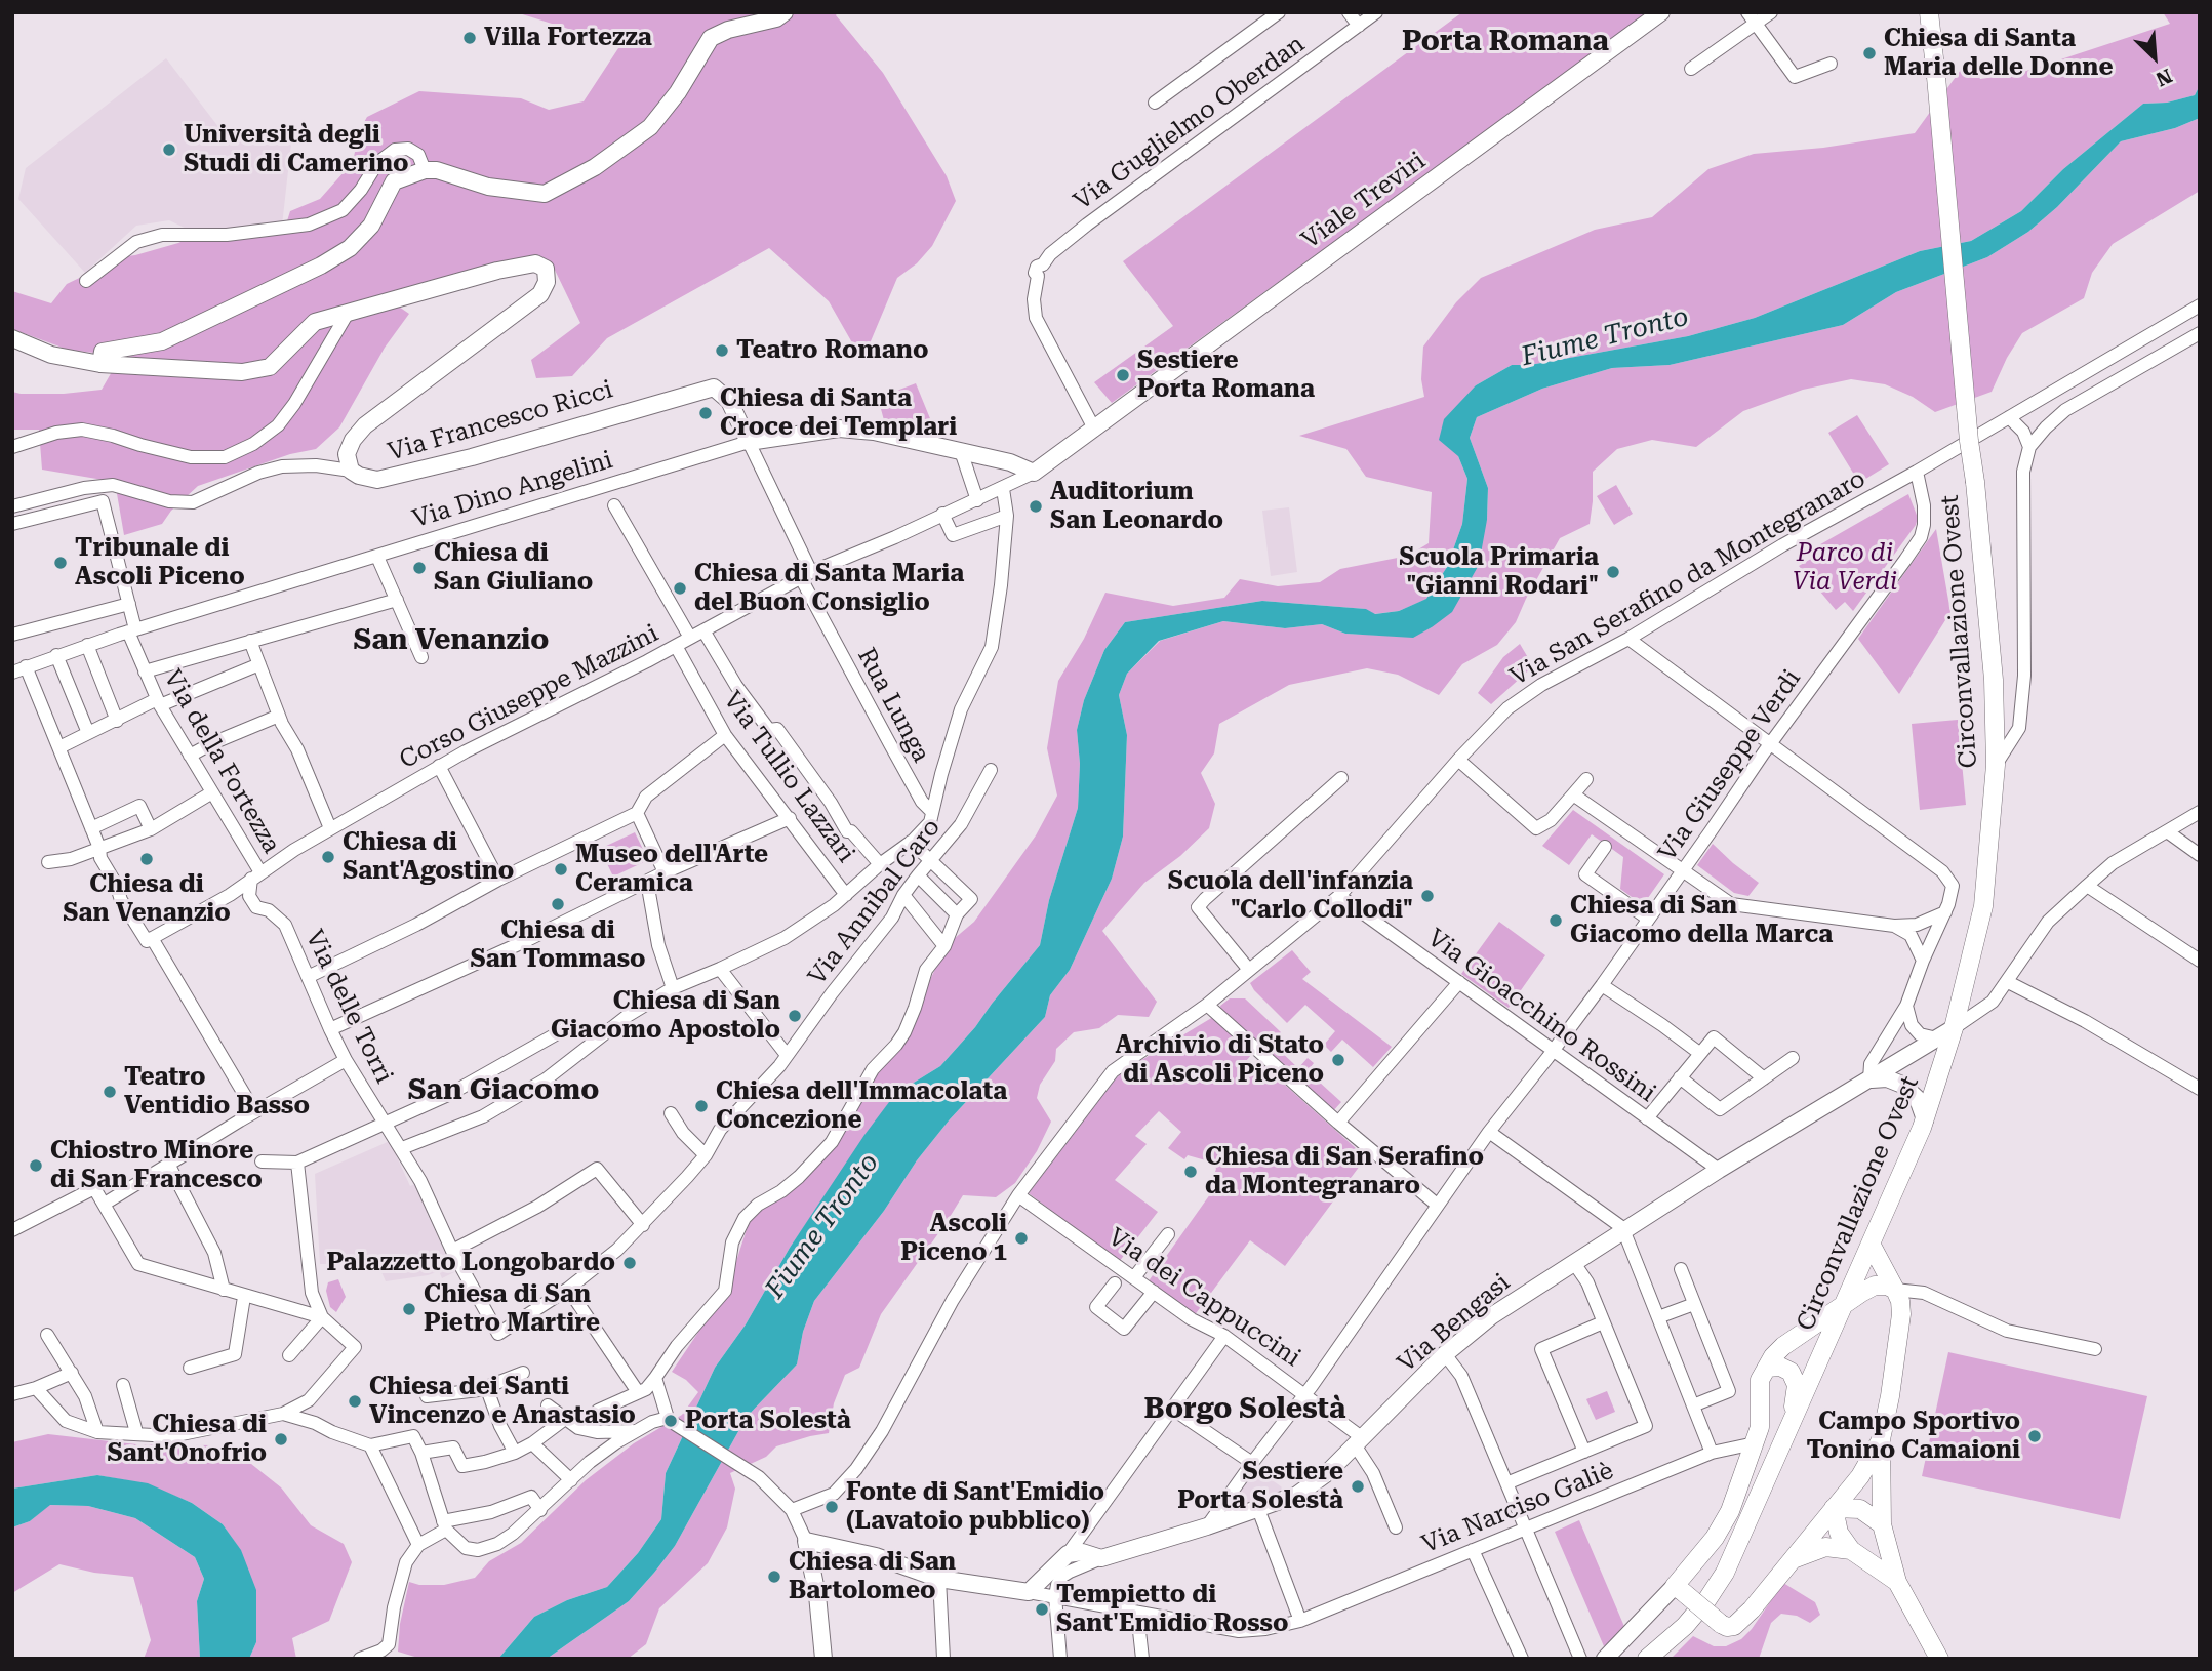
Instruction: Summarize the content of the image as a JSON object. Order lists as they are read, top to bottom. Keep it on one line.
{"streets":{"main road":["Circonvallazione Ovest"],"street":["Via Guglielmo Oberdan","Viale Treviri","Via Francesco Ricci","Via Dino Angelini","Via San Serafino da Montegranaro","Corso Giuseppe Mazzini","Rua Lunga","Via della Fortezza","Via Giuseppe Verdi","Via Tullio Lazzari","Via Annibal Caro","Via delle Torri","Via Gioacchino Rossini","Via dei Cappuccini","Via Bengasi","Via Narciso Galiè"]},"crossings":[["Via Guglielmo Oberdan","Viale Treviri"],["Viale Treviri","Via Dino Angelini"],["Viale Treviri","Corso Giuseppe Mazzini"],["Via Francesco Ricci","Via Dino Angelini"],["Via Francesco Ricci","Rua Lunga"],["Via Dino Angelini","Corso Giuseppe Mazzini"],["Via Dino Angelini","Rua Lunga"],["Via Dino Angelini","Via della Fortezza"],["Via San Serafino da Montegranaro","Via Giuseppe Verdi"],["Via San Serafino da Montegranaro","Via Gioacchino Rossini"],["Via San Serafino da Montegranaro","Via dei Cappuccini"],["Circonvallazione Ovest","Via Bengasi"],["Corso Giuseppe Mazzini","Rua Lunga"],["Corso Giuseppe Mazzini","Via della Fortezza"],["Corso Giuseppe Mazzini","Via Tullio Lazzari"],["Via della Fortezza","Via delle Torri"],["Via Giuseppe Verdi","Via Gioacchino Rossini"],["Via Giuseppe Verdi","Via dei Cappuccini"],["Via Giuseppe Verdi","Via Bengasi"],["Via Annibal Caro","Via delle Torri"],["Via Gioacchino Rossini","Via Bengasi"],["Via dei Cappuccini","Via Bengasi"],["Via Bengasi","Via Narciso Galiè"]],"districts":["Porta Romana","San Venanzio","San Giacomo","Borgo Solestà"],"water":["Fiume Tronto"],"parks":["Parco di Via Verdi"],"places":["Villa Fortezza","Chiesa di Santa Maria delle Donne","Università degli Studi di Camerino","Teatro Romano","Sestiere Porta Romana","Chiesa di Santa Croce dei Templari","Auditorium San Leonardo","Tribunale di Ascoli Piceno","Chiesa di San Giuliano","Scuola Primaria \"Gianni Rodari\"","Chiesa di Santa Maria del Buon Consiglio","Chiesa di Sant'Agostino","Chiesa di San Venanzio","Museo dell'Arte Ceramica","Scuola dell'infanzia \"Carlo Collodi\"","Chiesa di San Tommaso","Chiesa di San Giacomo della Marca","Chiesa di San Giacomo Apostolo","Archivio di Stato di Ascoli Piceno","Teatro Ventidio Basso","Chiesa dell'Immacolata Concezione","Chiostro Minore di San Francesco","Chiesa di San Serafino da Montegranaro","Ascoli Piceno 1","Palazzetto Longobardo","Chiesa di San Pietro Martire","Chiesa dei Santi Vincenzo e Anastasio","Porta Solestà","Campo Sportivo Tonino Camaioni","Chiesa di Sant'Onofrio","Sestiere Porta Solestà","Fonte di Sant'Emidio (Lavatoio pubblico)","Chiesa di San Bartolomeo","Tempietto di Sant'Emidio Rosso"],"north":"bottom right"}
